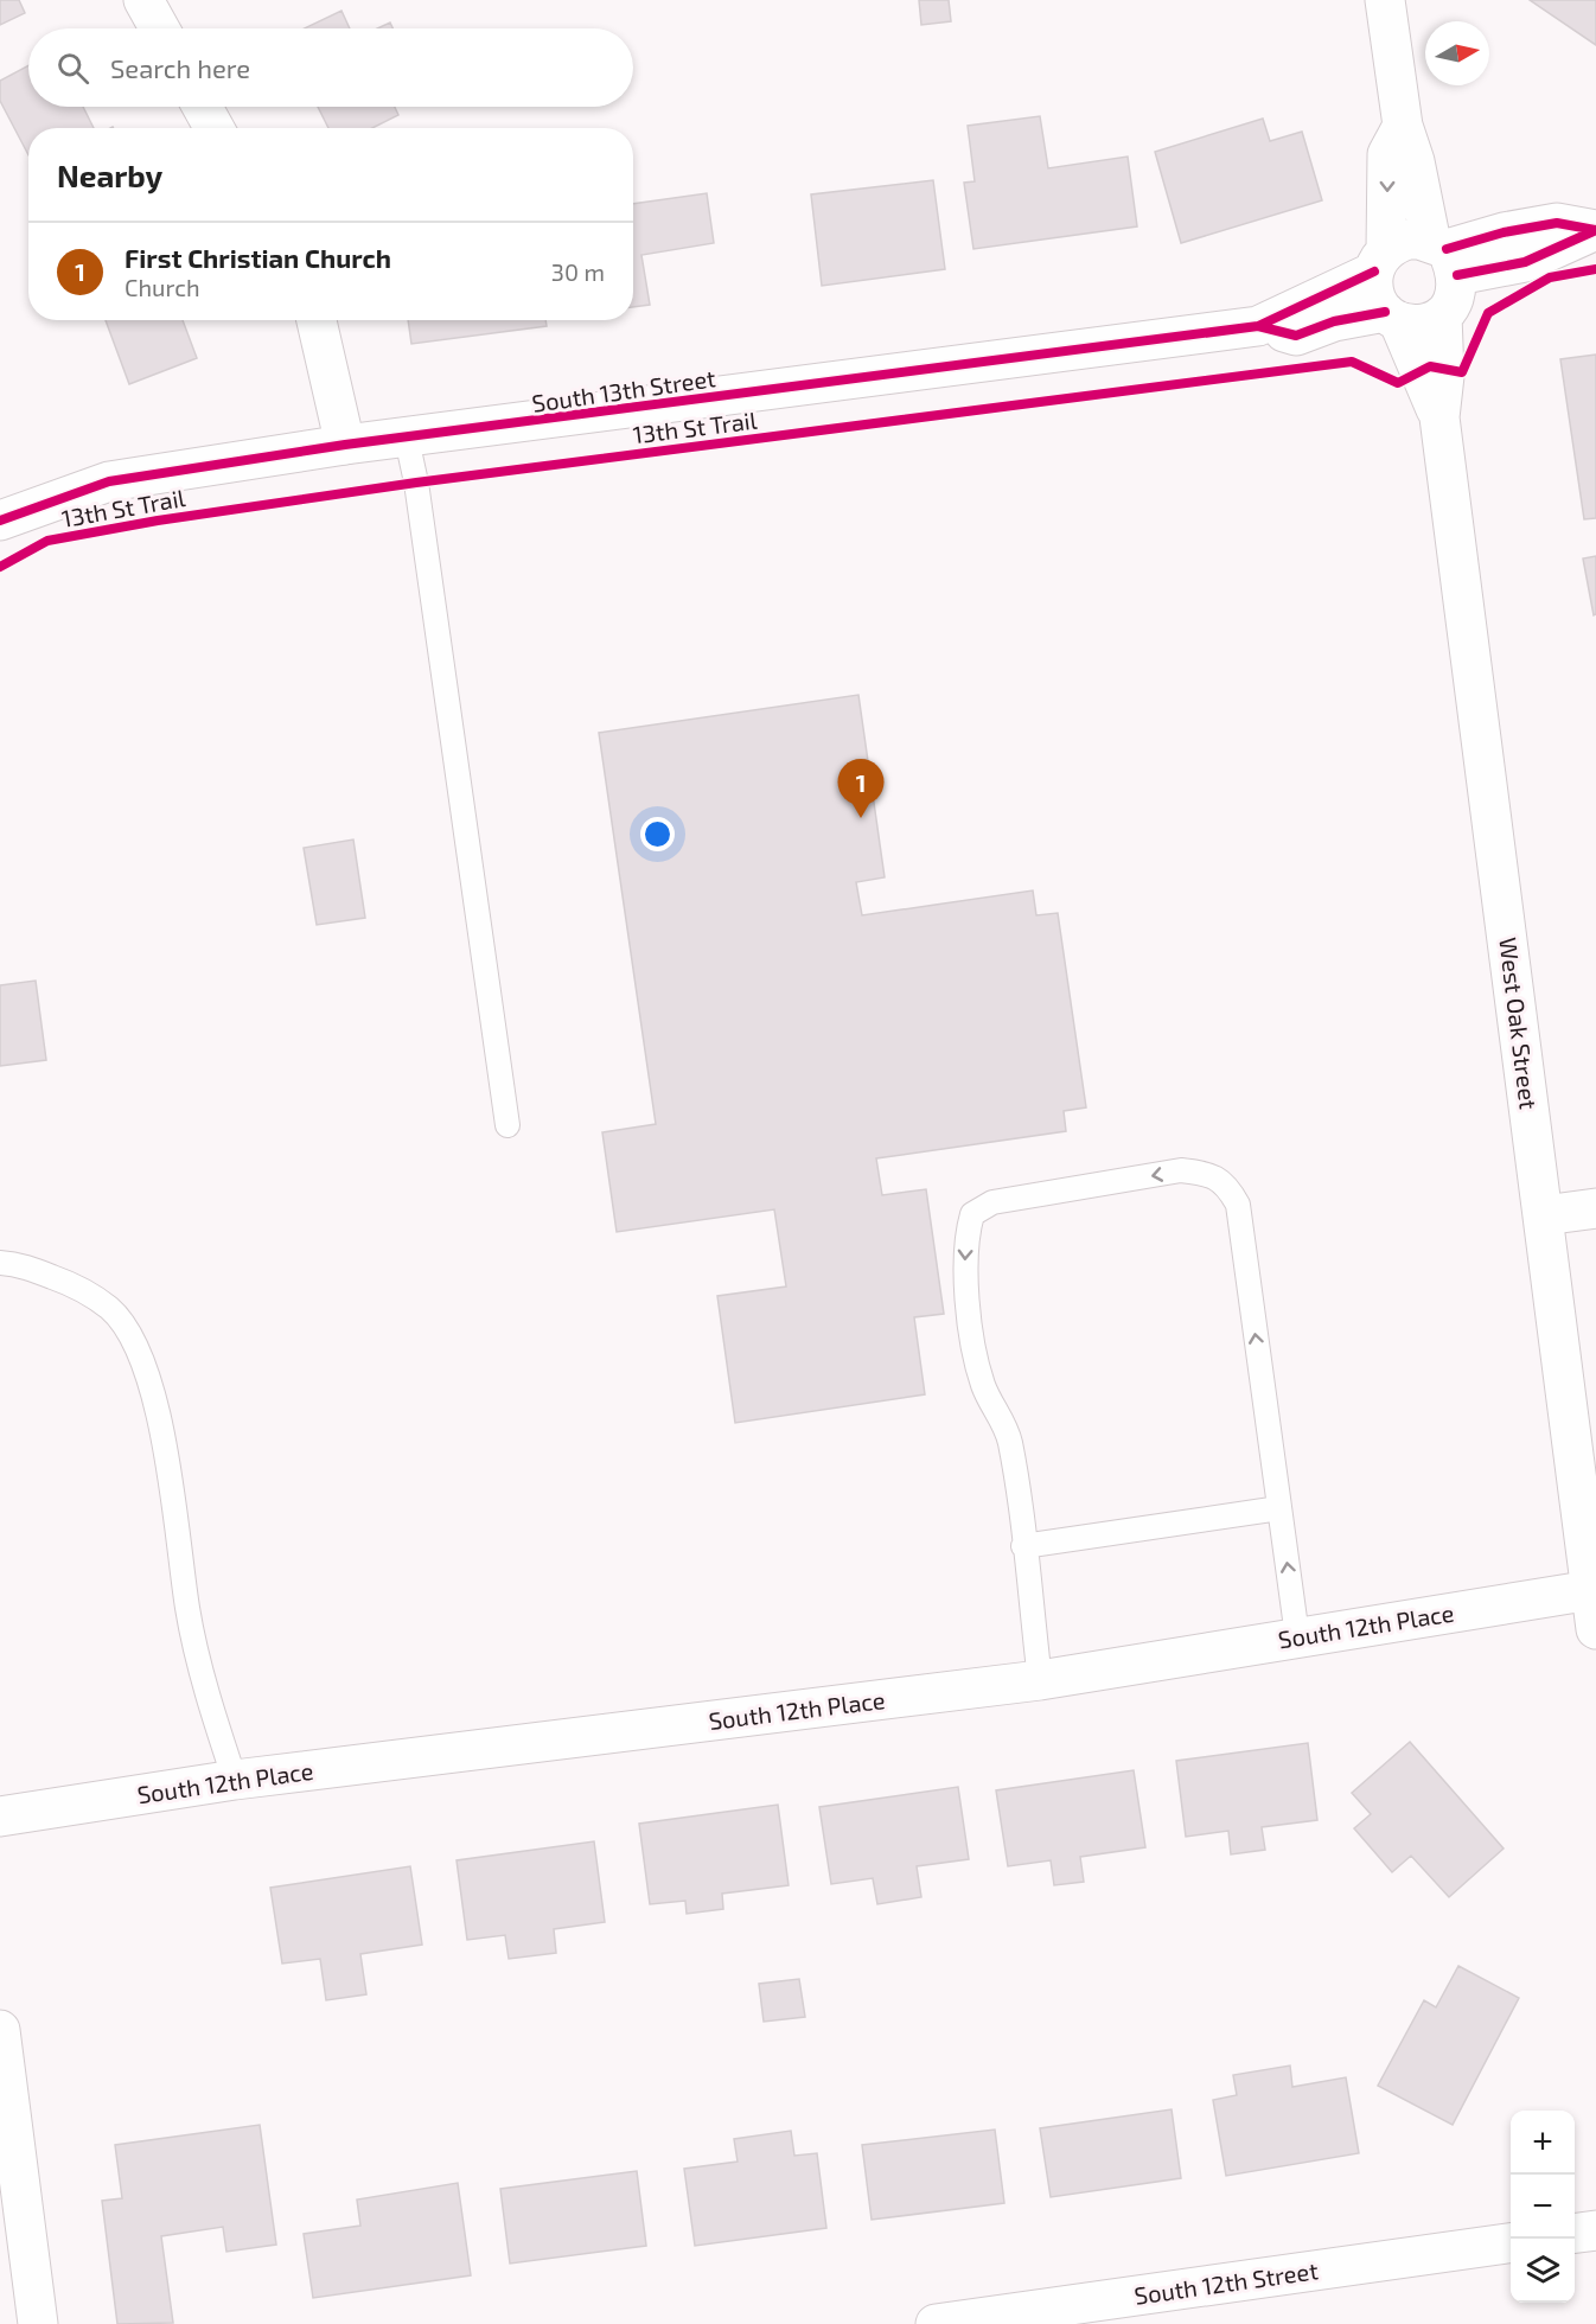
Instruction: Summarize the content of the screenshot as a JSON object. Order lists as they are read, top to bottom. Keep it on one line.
{"streets":{"street":["South 13th Street","West Oak Street","South 12th Place","South 12th Street"],"cycle path":["13th St Trail"]},"crossings":[["South 13th Street","West Oak Street"],["West Oak Street","South 12th Place"]],"north":"right","page":{"search":"Search here","heading":"Nearby","list":[{"mark":"1","name":"First Christian Church","note":"Church","value":"30 m"}],"pins":"1","map_buttons":["+","−"]}}
